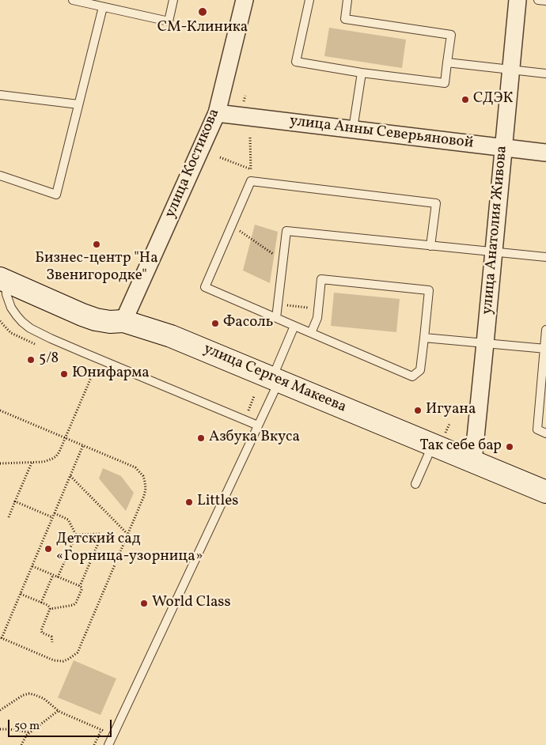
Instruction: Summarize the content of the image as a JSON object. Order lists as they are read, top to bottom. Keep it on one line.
{"streets":{"street":["улица Анны Северьяновой","улица Костикова","улица Анатолия Живова","улица Сергея Макеева"]},"crossings":[["улица Анны Северьяновой","улица Костикова"],["улица Анны Северьяновой","улица Анатолия Живова"],["улица Костикова","улица Сергея Макеева"],["улица Анатолия Живова","улица Сергея Макеева"]],"places":["СМ-Клиника","СДЭК","Бизнес-центр \"На Звенигородке\"","Фасоль","5/8","Юнифарма","Игуана","Азбука Вкуса","Так себе бар","Littles","Детский сад «Горница-узорница»","World Class"],"scale_bar":"50 m"}
